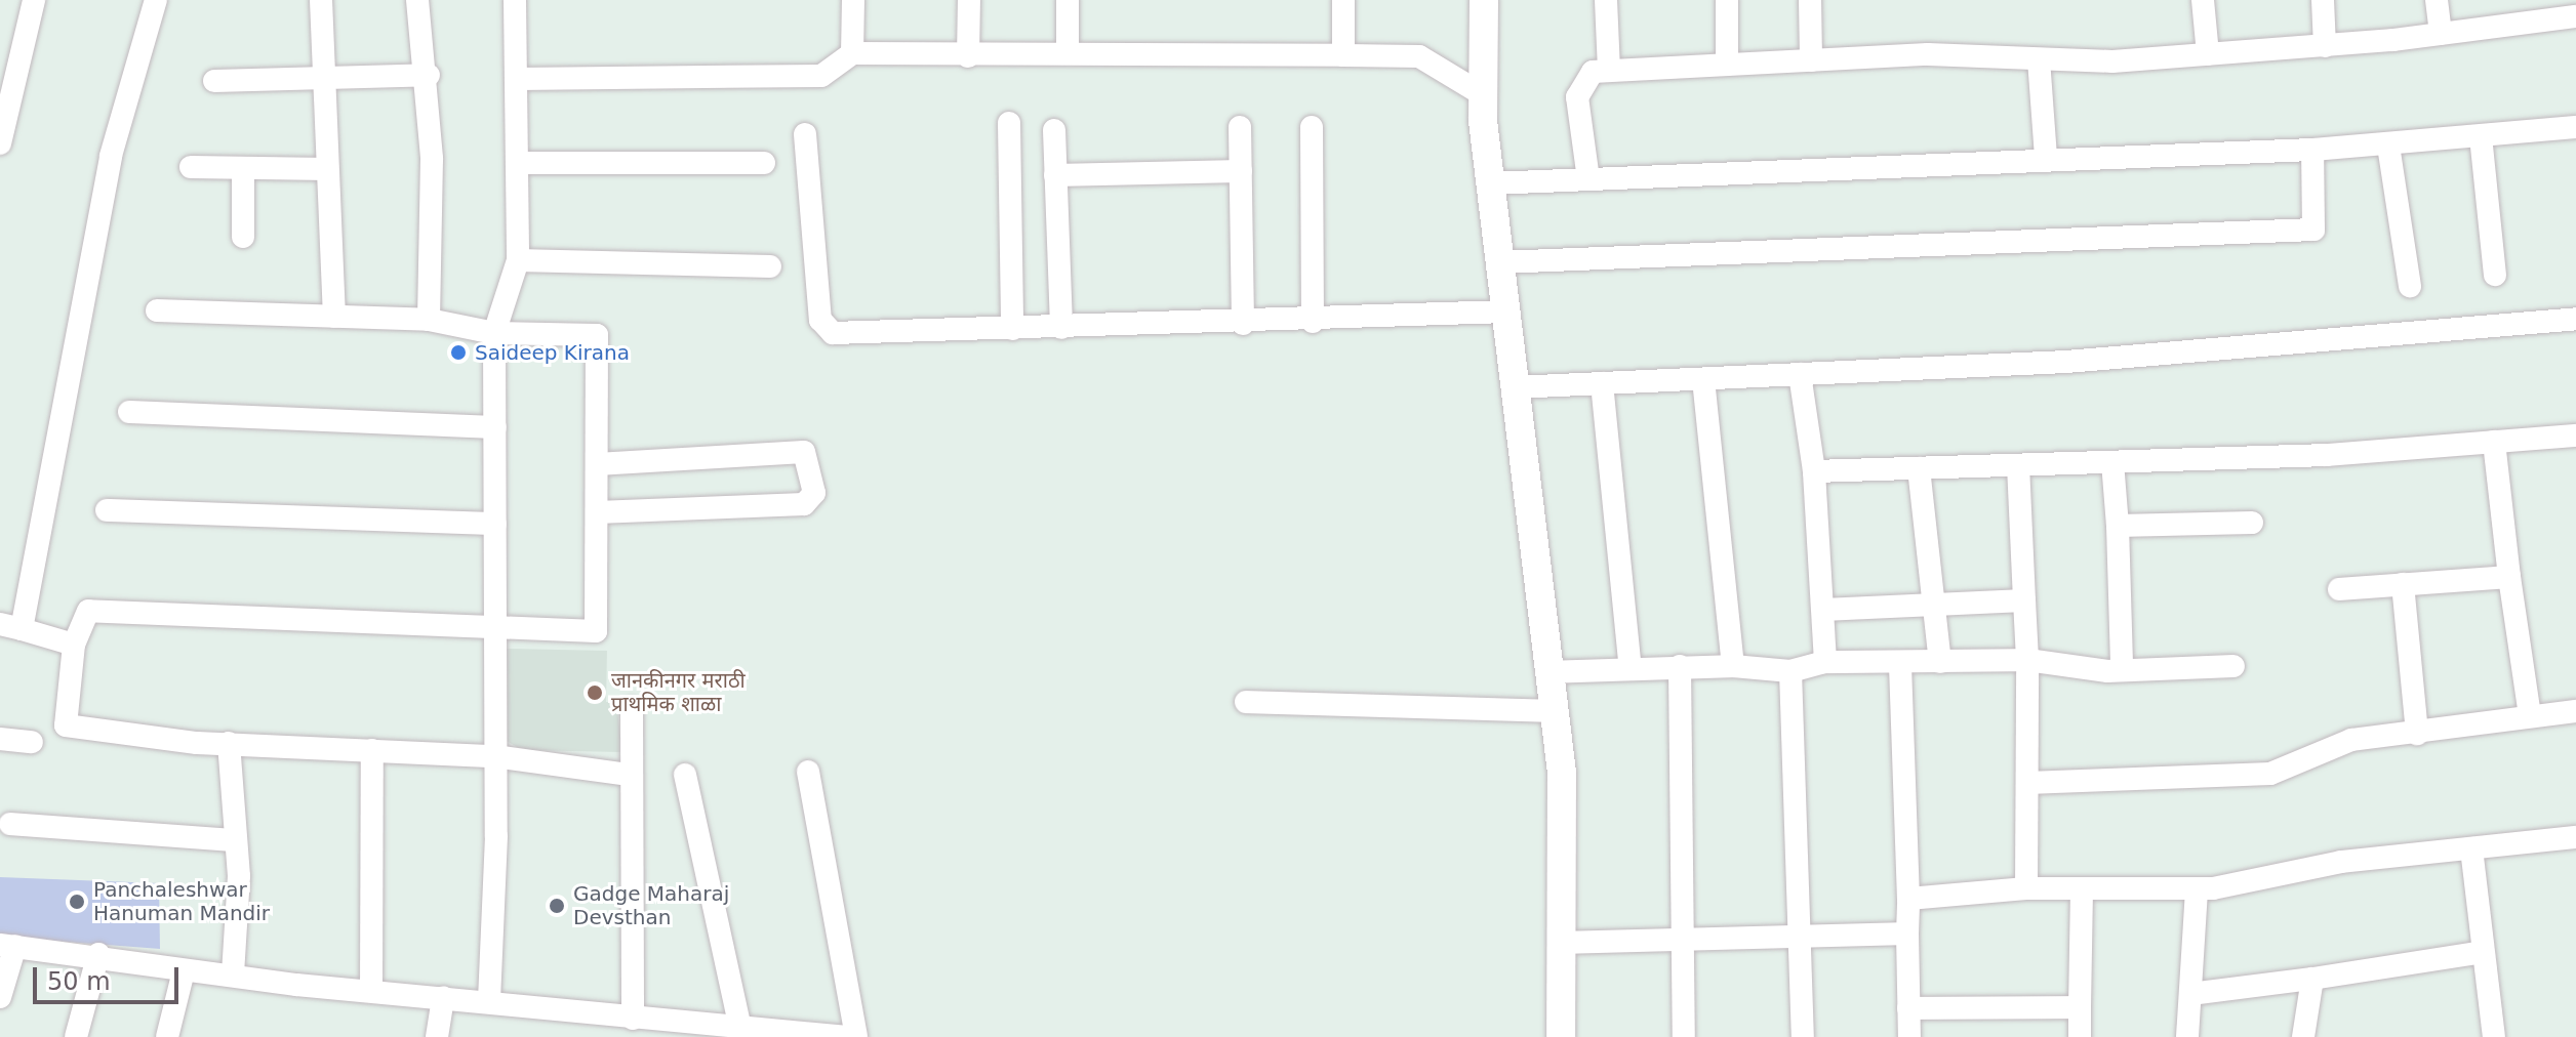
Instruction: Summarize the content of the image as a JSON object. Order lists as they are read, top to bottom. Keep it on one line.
{"places":["Saideep Kirana","जानकीनगर मराठी प्राथमिक शाळा","Panchaleshwar Hanuman Mandir","Gadge Maharaj Devsthan"],"scale_bar":"50 m"}
